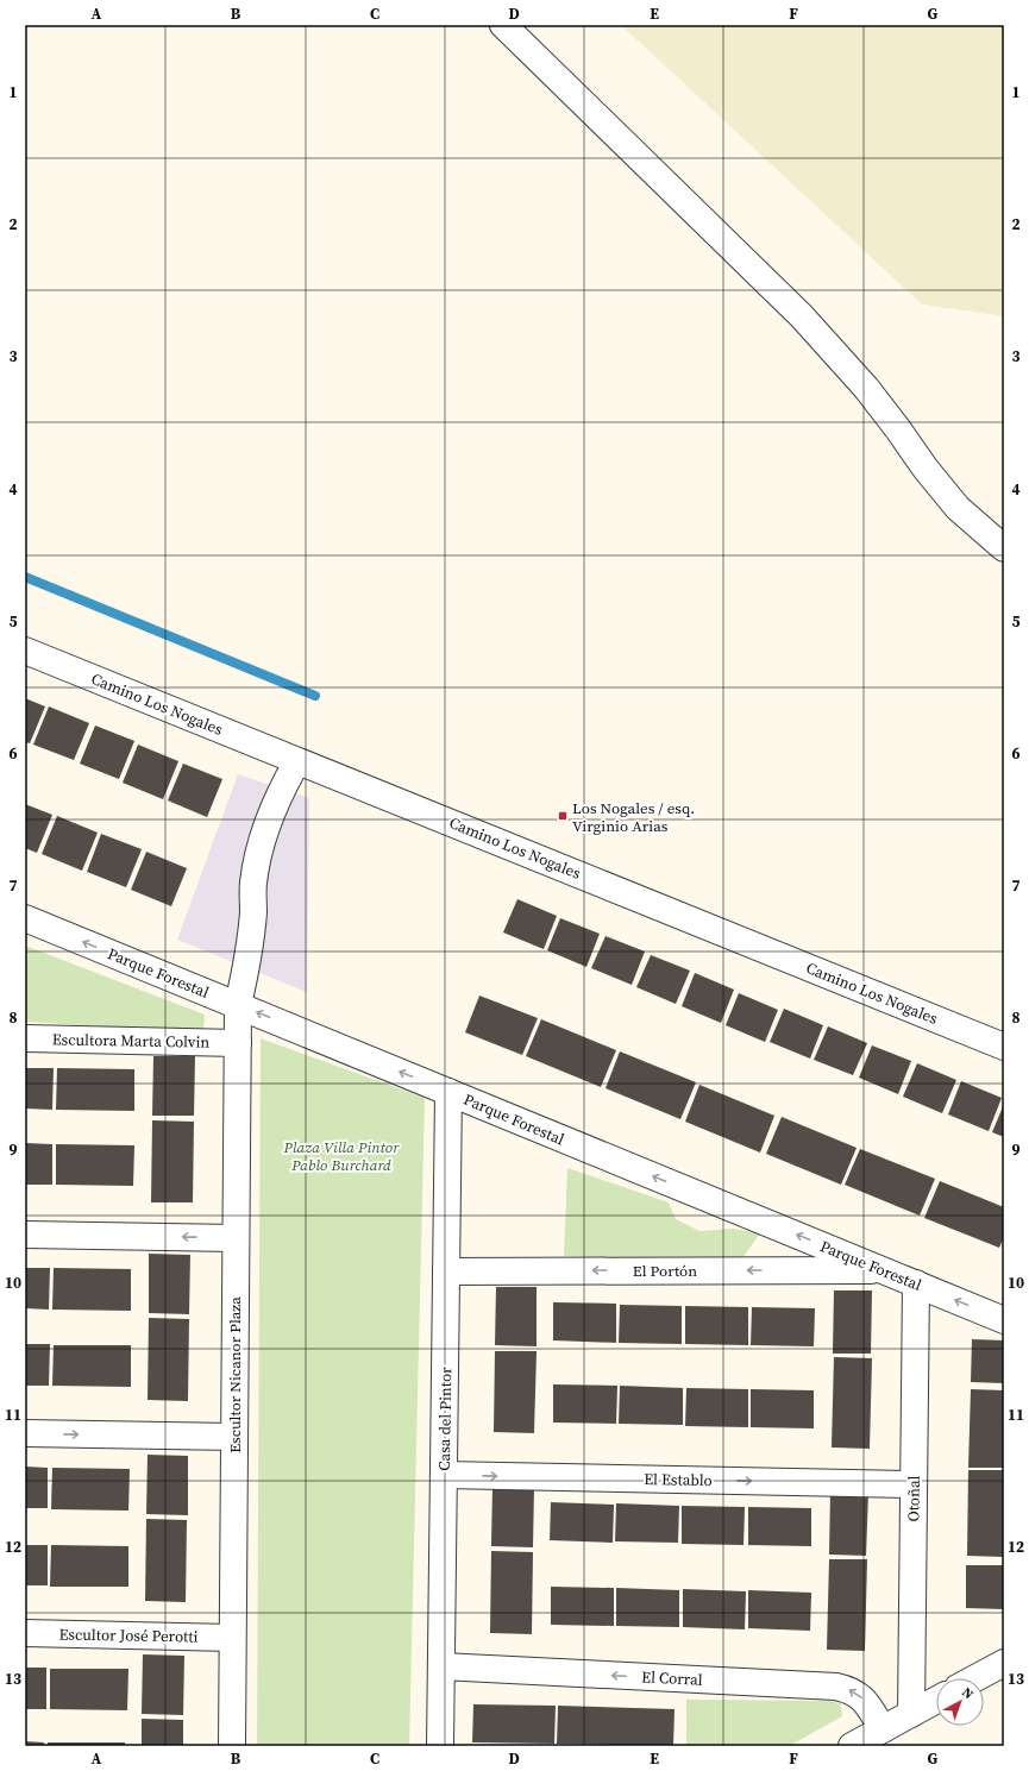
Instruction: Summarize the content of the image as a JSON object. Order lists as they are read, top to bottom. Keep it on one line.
{"streets":{"street":["Camino Los Nogales","Parque Forestal","Escultora Marta Colvin","El Portón","Escultor Nicanor Plaza","Casa del Pintor","El Establo","Otoñal","Escultor José Perotti","El Corral"]},"crossings":[["Camino Los Nogales","Escultor Nicanor Plaza"],["Parque Forestal","El Portón"],["Parque Forestal","Escultor Nicanor Plaza"],["Parque Forestal","Casa del Pintor"],["Parque Forestal","Otoñal"],["Escultora Marta Colvin","Escultor Nicanor Plaza"],["El Portón","Casa del Pintor"],["Escultor Nicanor Plaza","Escultor José Perotti"],["Casa del Pintor","El Establo"],["Casa del Pintor","El Corral"],["El Establo","Otoñal"]],"one_way":["Parque Forestal","El Portón","El Establo","El Corral"],"parks":["Plaza Villa Pintor Pablo Burchard"],"places":{"transit":["Los Nogales / esq. Virginio Arias"]},"north":"top right","grid":{"columns":["A","B","C","D","E","F","G"],"rows":["1","2","3","4","5","6","7","8","9","10","11","12","13"]}}
